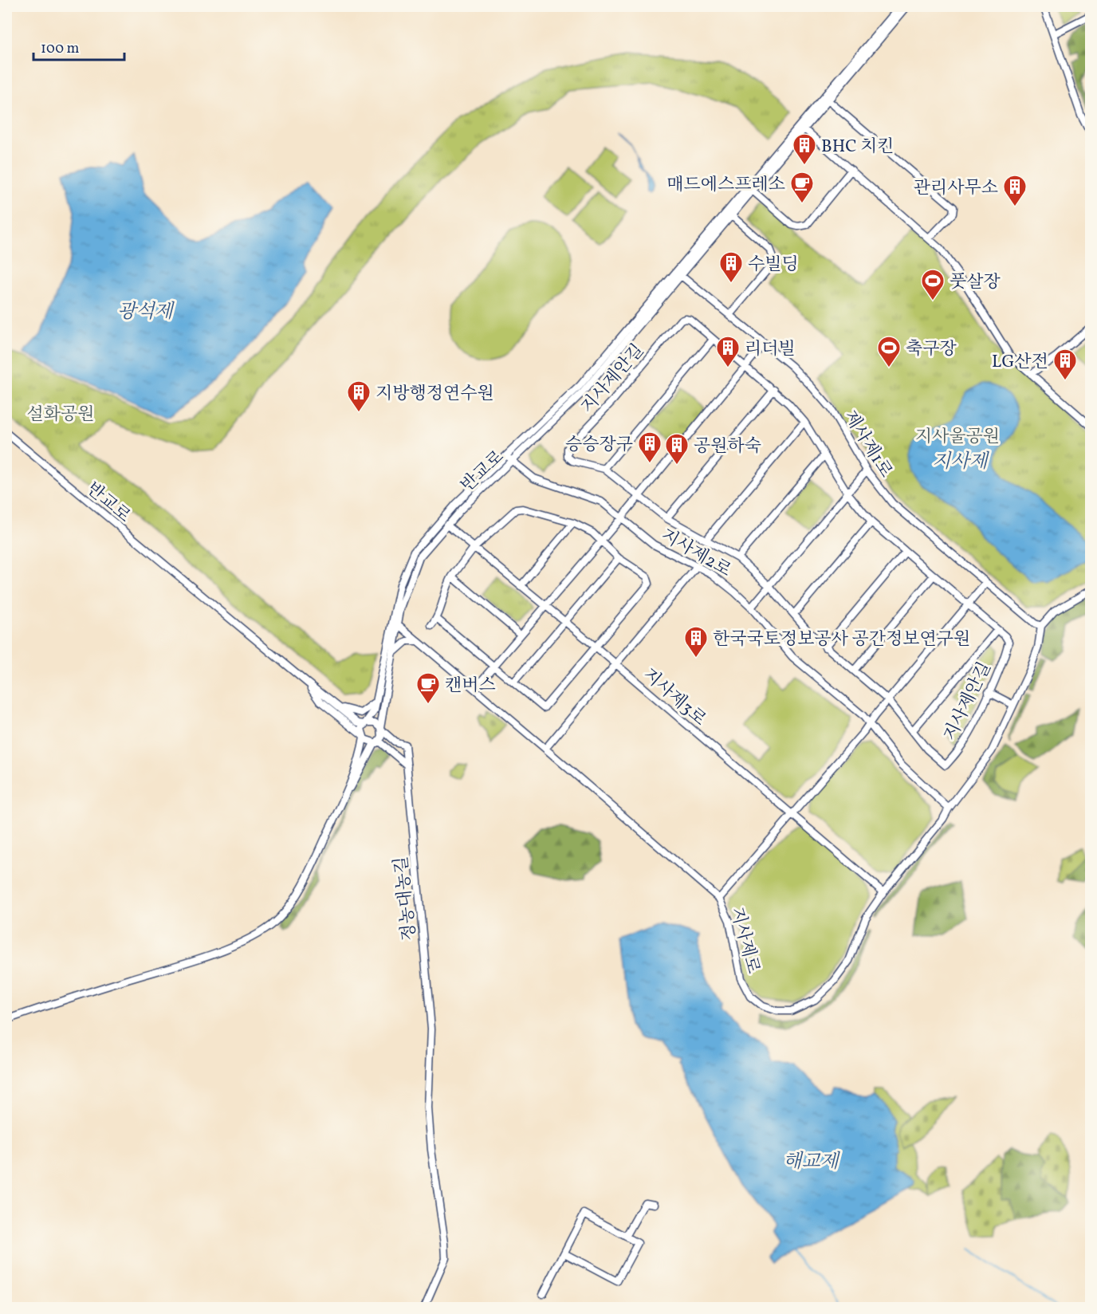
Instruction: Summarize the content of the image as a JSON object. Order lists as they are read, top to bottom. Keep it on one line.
{"streets":{"street":["지사제안길","제사제1로","반교로","지사제2로","지사제3로","정농대농길","지사제로"]},"crossings":[["제사제1로","반교로"],["제사제1로","지사제로"],["반교로","지사제2로"],["반교로","지사제3로"],["반교로","지사제로"],["지사제2로","지사제로"],["지사제3로","지사제로"]],"water":["광석제","지사제","해교제"],"parks":["설화공원","지사울공원"],"places":{"building":["BHC 치킨","관리사무소","수빌딩","리더빌","LG산전","지방행정연수원","승승장구","공원하숙","한국국토정보공사 공간정보연구원"],"cafe":["매드에스프레소","캔버스"],"sports":["풋살장","축구장"]},"scale_bar":"100 m"}
